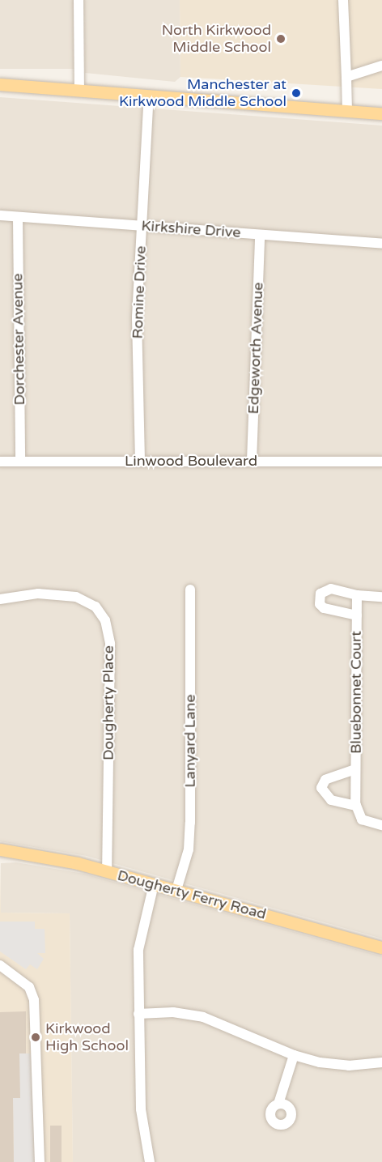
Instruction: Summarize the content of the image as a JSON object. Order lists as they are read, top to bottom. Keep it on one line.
{"streets":{"main road":["Dougherty Ferry Road"],"street":["Kirkshire Drive","Romine Drive","Dorchester Avenue","Edgeworth Avenue","Linwood Boulevard","Bluebonnet Court","Dougherty Place","Lanyard Lane"]},"crossings":[["Kirkshire Drive","Romine Drive"],["Kirkshire Drive","Dorchester Avenue"],["Kirkshire Drive","Edgeworth Avenue"],["Romine Drive","Linwood Boulevard"],["Dorchester Avenue","Linwood Boulevard"],["Edgeworth Avenue","Linwood Boulevard"],["Dougherty Place","Dougherty Ferry Road"],["Lanyard Lane","Dougherty Ferry Road"]],"places":["North Kirkwood Middle School","Manchester at Kirkwood Middle School","Kirkwood High School"]}
